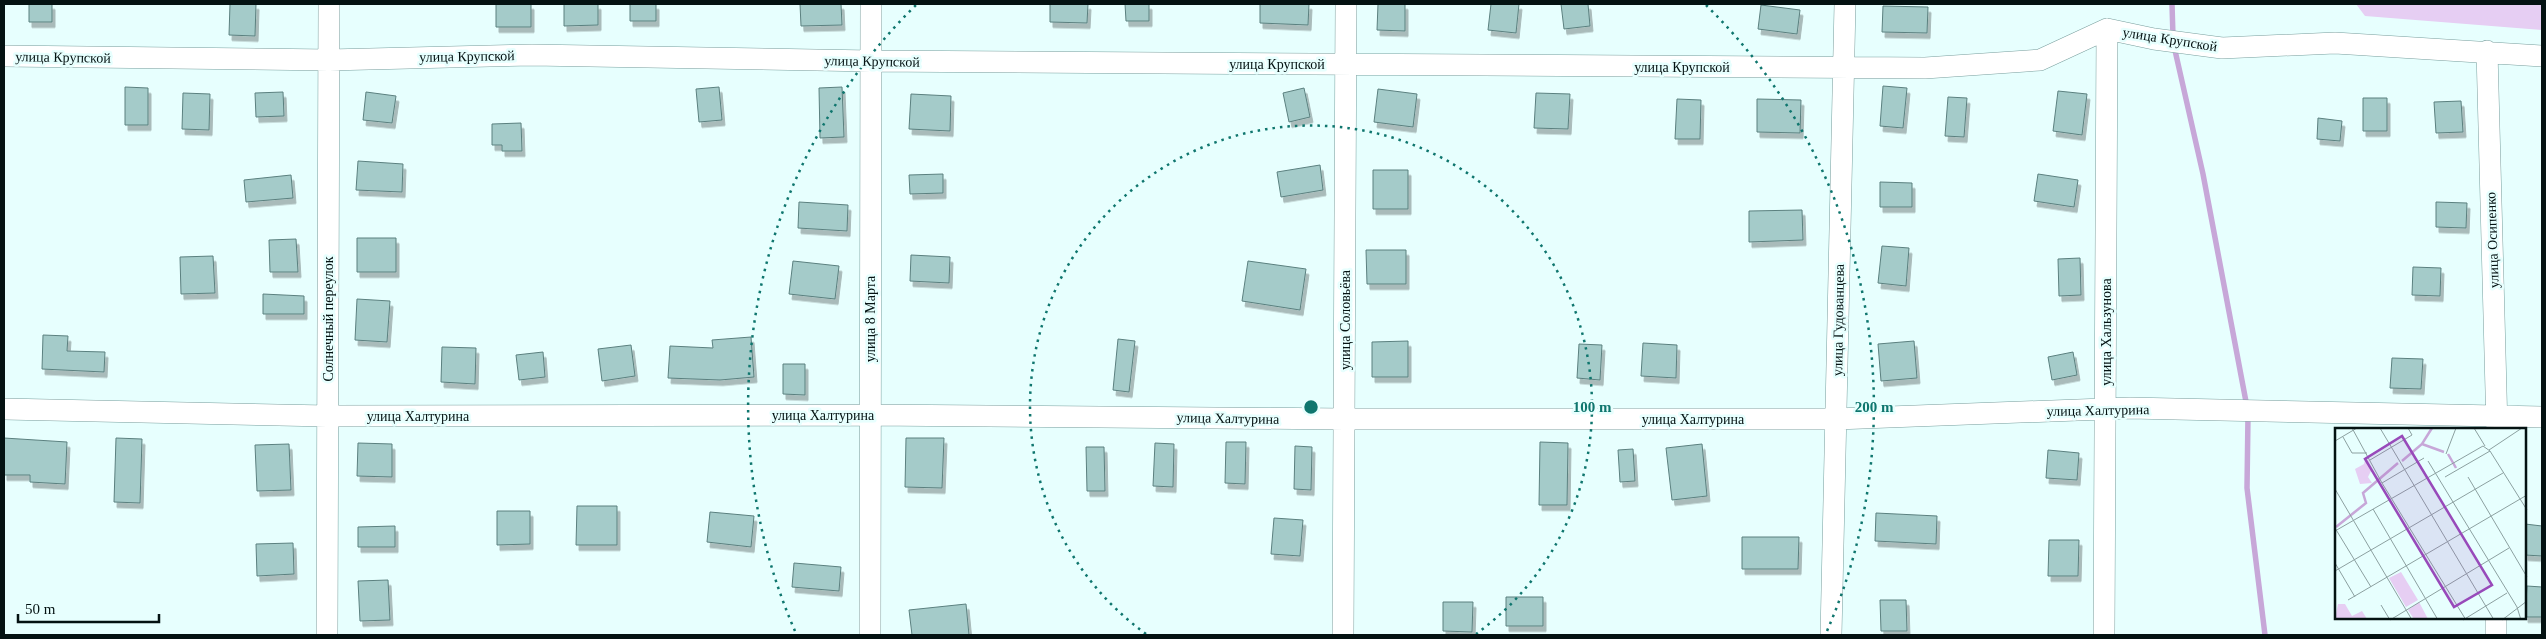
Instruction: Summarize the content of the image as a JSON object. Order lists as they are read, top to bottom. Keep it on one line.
{"streets":{"street":["улица Крупской","улица Осипенко","Солнечный переулок","улица 8 Марта","улица Соловьёва","улица Гудованцева","улица Хальзунова","улица Халтурина"]},"crossings":[["улица Крупской","улица Осипенко"],["улица Крупской","Солнечный переулок"],["улица Крупской","улица 8 Марта"],["улица Крупской","улица Соловьёва"],["улица Крупской","улица Гудованцева"],["улица Крупской","улица Хальзунова"],["улица Осипенко","улица Халтурина"],["Солнечный переулок","улица Халтурина"],["улица 8 Марта","улица Халтурина"],["улица Соловьёва","улица Халтурина"],["улица Гудованцева","улица Халтурина"],["улица Хальзунова","улица Халтурина"]],"scale_bar":"50 m","rings":["100 m","200 m"]}
